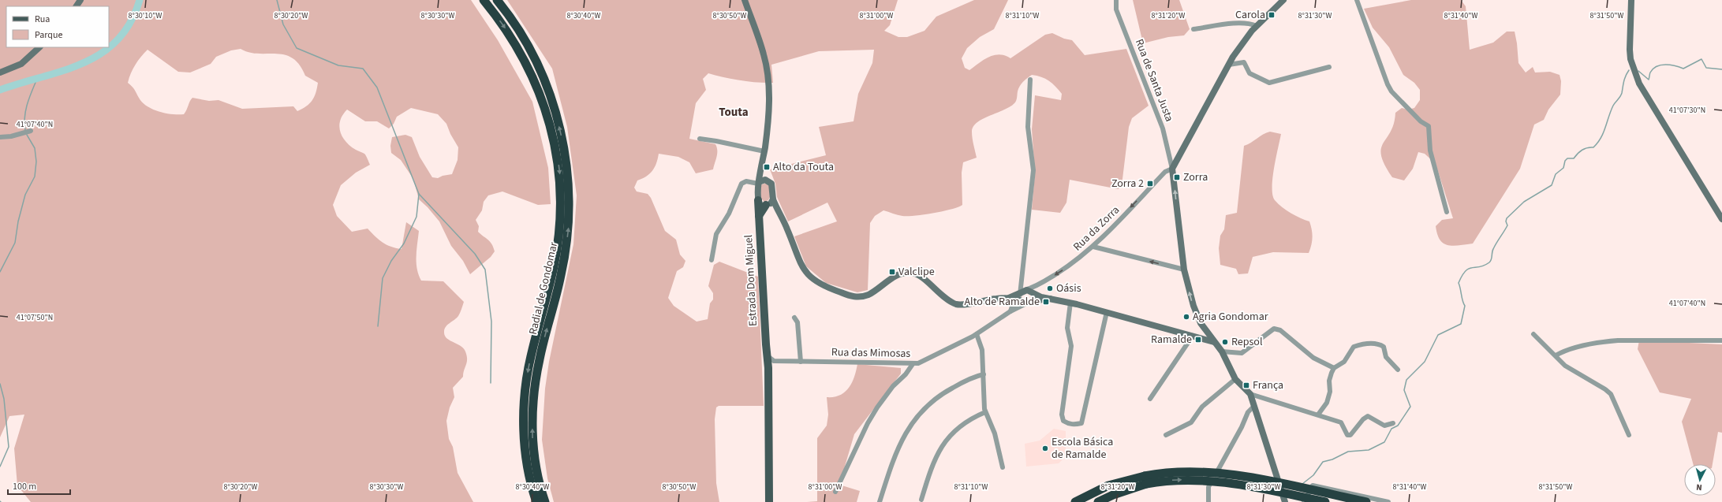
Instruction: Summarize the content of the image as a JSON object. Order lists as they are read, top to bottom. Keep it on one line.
{"streets":{"highway":["Radial de Gondomar"],"main road":["Estrada Dom Miguel"],"street":["Rua de Santa Justa","Rua da Zorra","Rua das Mimosas"]},"crossings":[["Rua de Santa Justa","Rua da Zorra"],["Rua da Zorra","Rua das Mimosas"]],"one_way":["Rua da Zorra"],"districts":["Touta"],"places":{"transit":["Carola","Alto da Touta","Zorra","Zorra 2","Valclipe","Alto de Ramalde","Ramalde","França"],"other":["Oásis","Agria Gondomar","Repsol","Escola Básica de Ramalde"]},"legend":["Rua","Parque"],"scale_bar":"100 m","north":"bottom","coordinates":["8°30'10\"W","8°30'20\"W","8°30'30\"W","8°30'40\"W","8°30'50\"W","8°31'00\"W","8°31'10\"W","8°31'20\"W","8°31'30\"W","8°31'40\"W","8°31'50\"W","41°07'30\"N","41°07'40\"N","41°07'50\"N"]}
